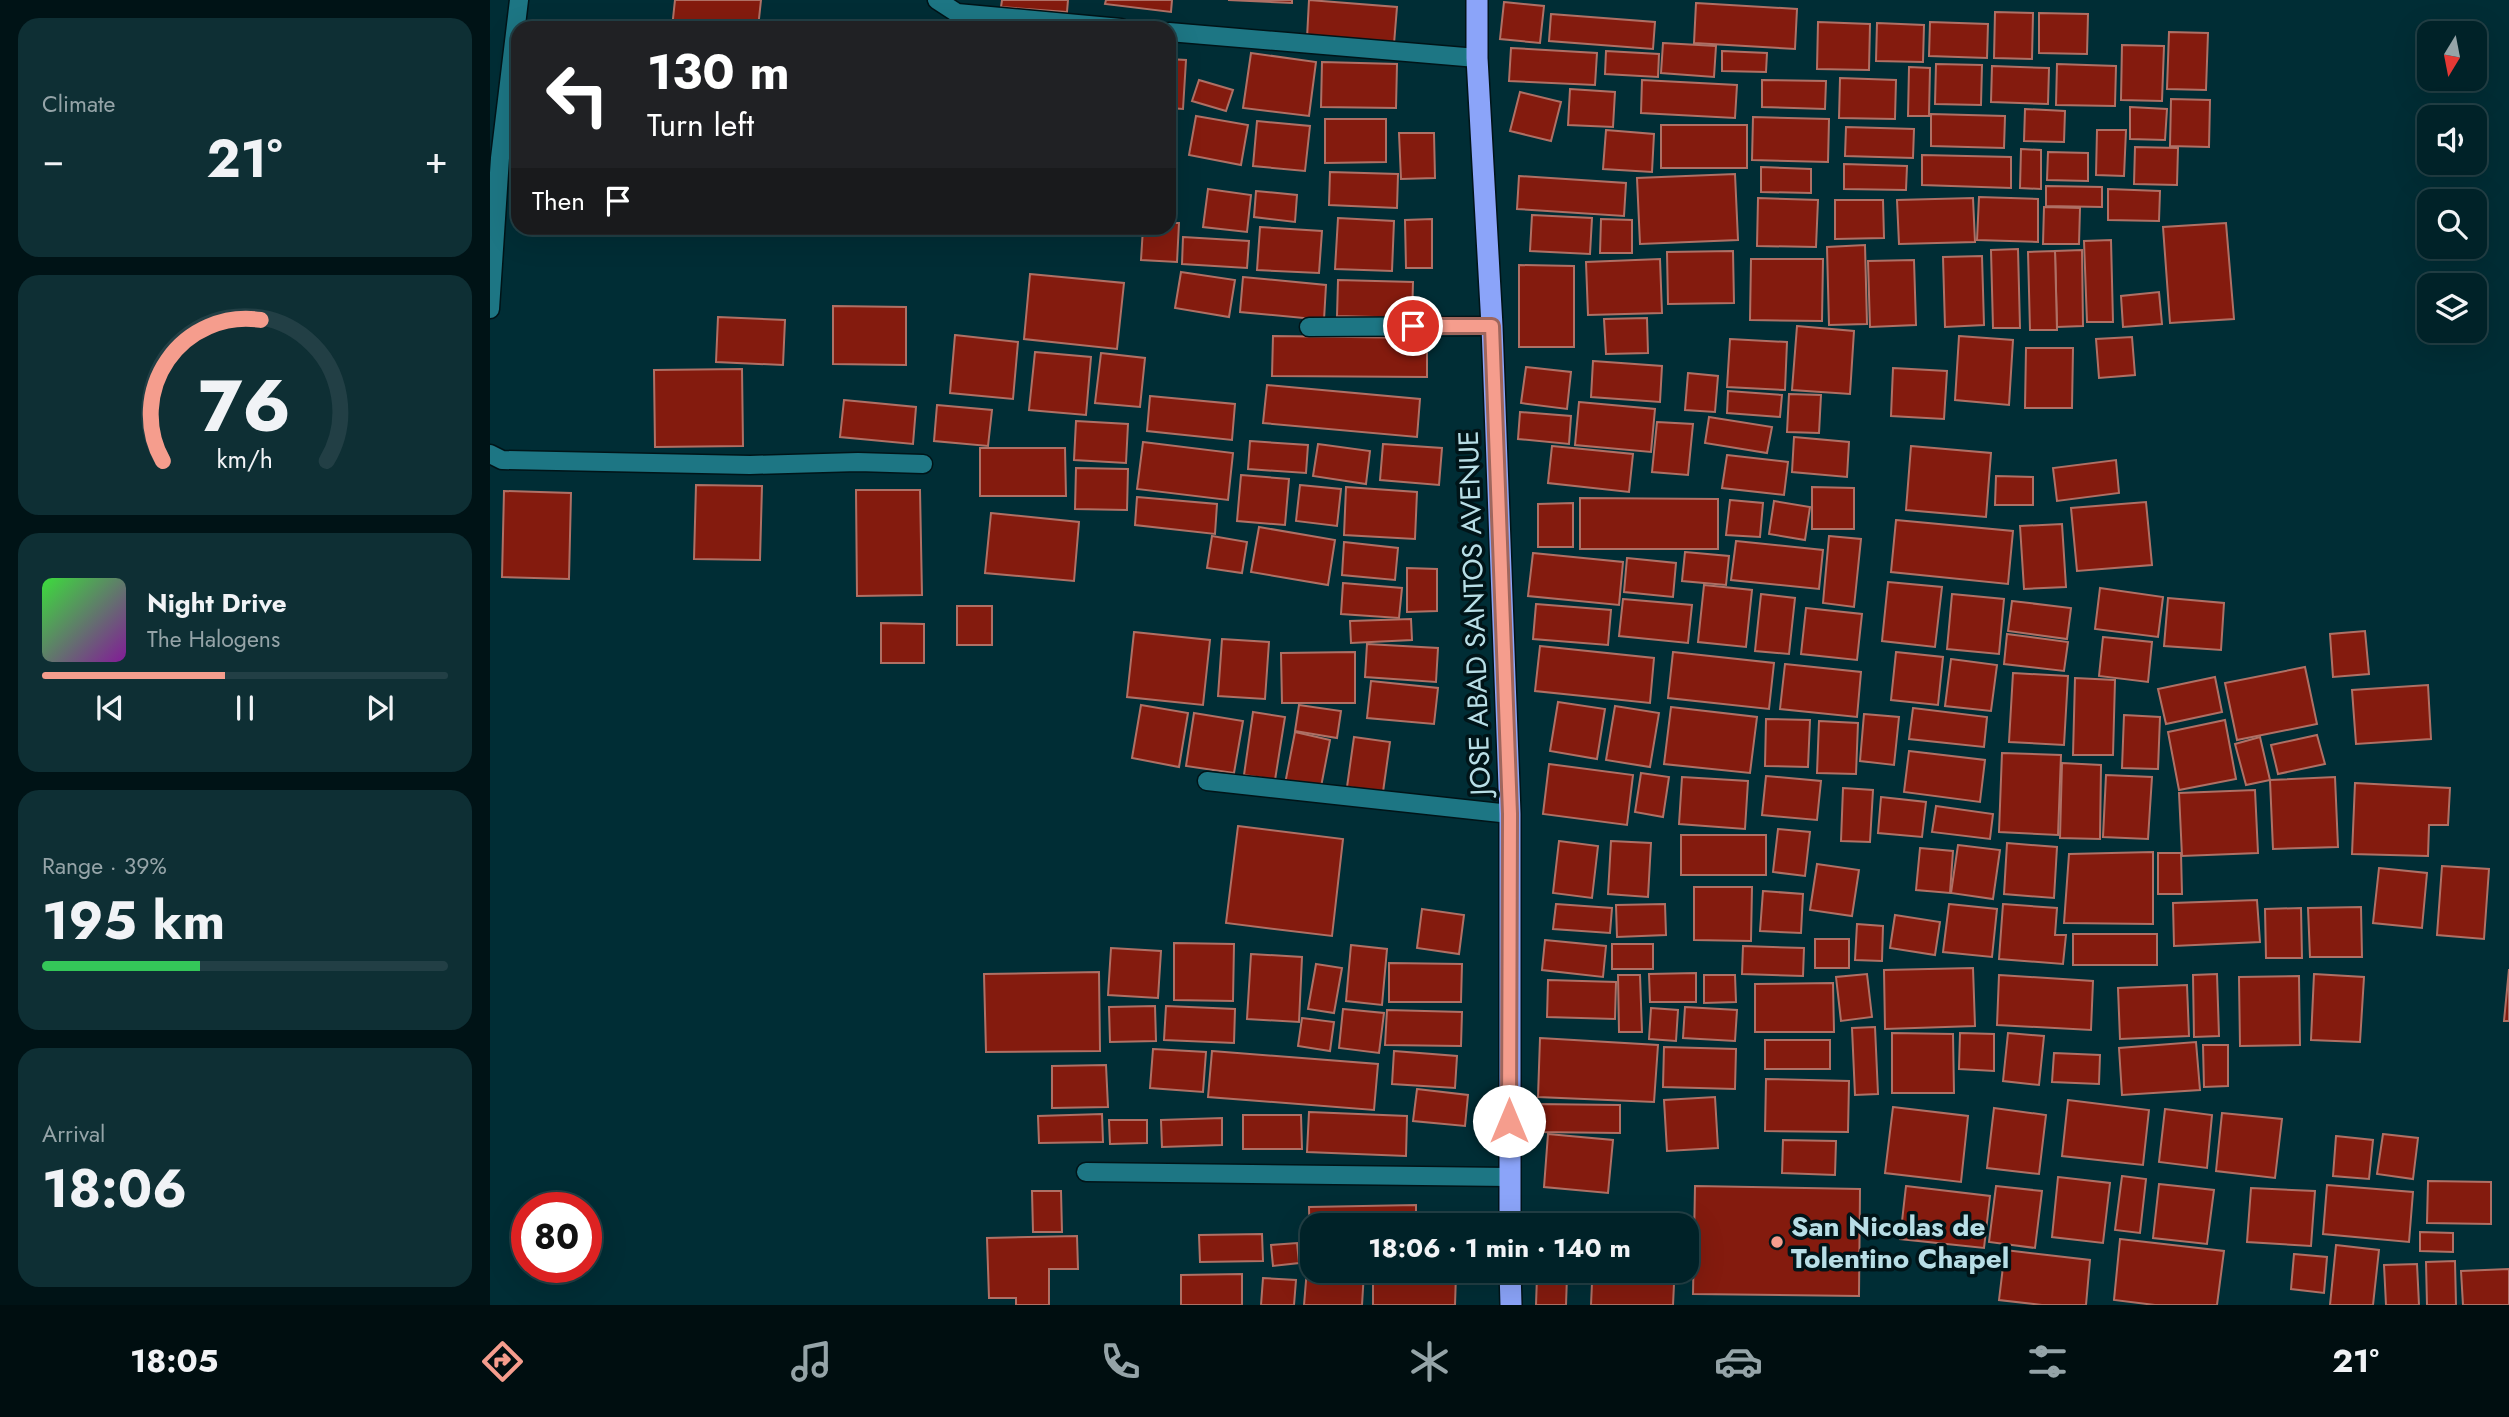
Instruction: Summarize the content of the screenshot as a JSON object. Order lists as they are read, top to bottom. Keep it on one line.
{"streets":{"highway":["JOSE ABAD SANTOS AVENUE"]},"places":["San Nicolas de Tolentino Chapel"],"north":"bottom","page":{"tile":["Climate",["Range · 39%","195 km"],["Arrival","18:06"]],"turn":["130 m","Turn left"],"heat":["−","21°","+"],"then":"Then","song":["Night Drive","The Halogens"],"limit":"80","trip":"18:06 · 1 min · 140 m","tabs":["18:05","21°"],"gauge":["76","km/h"]}}
